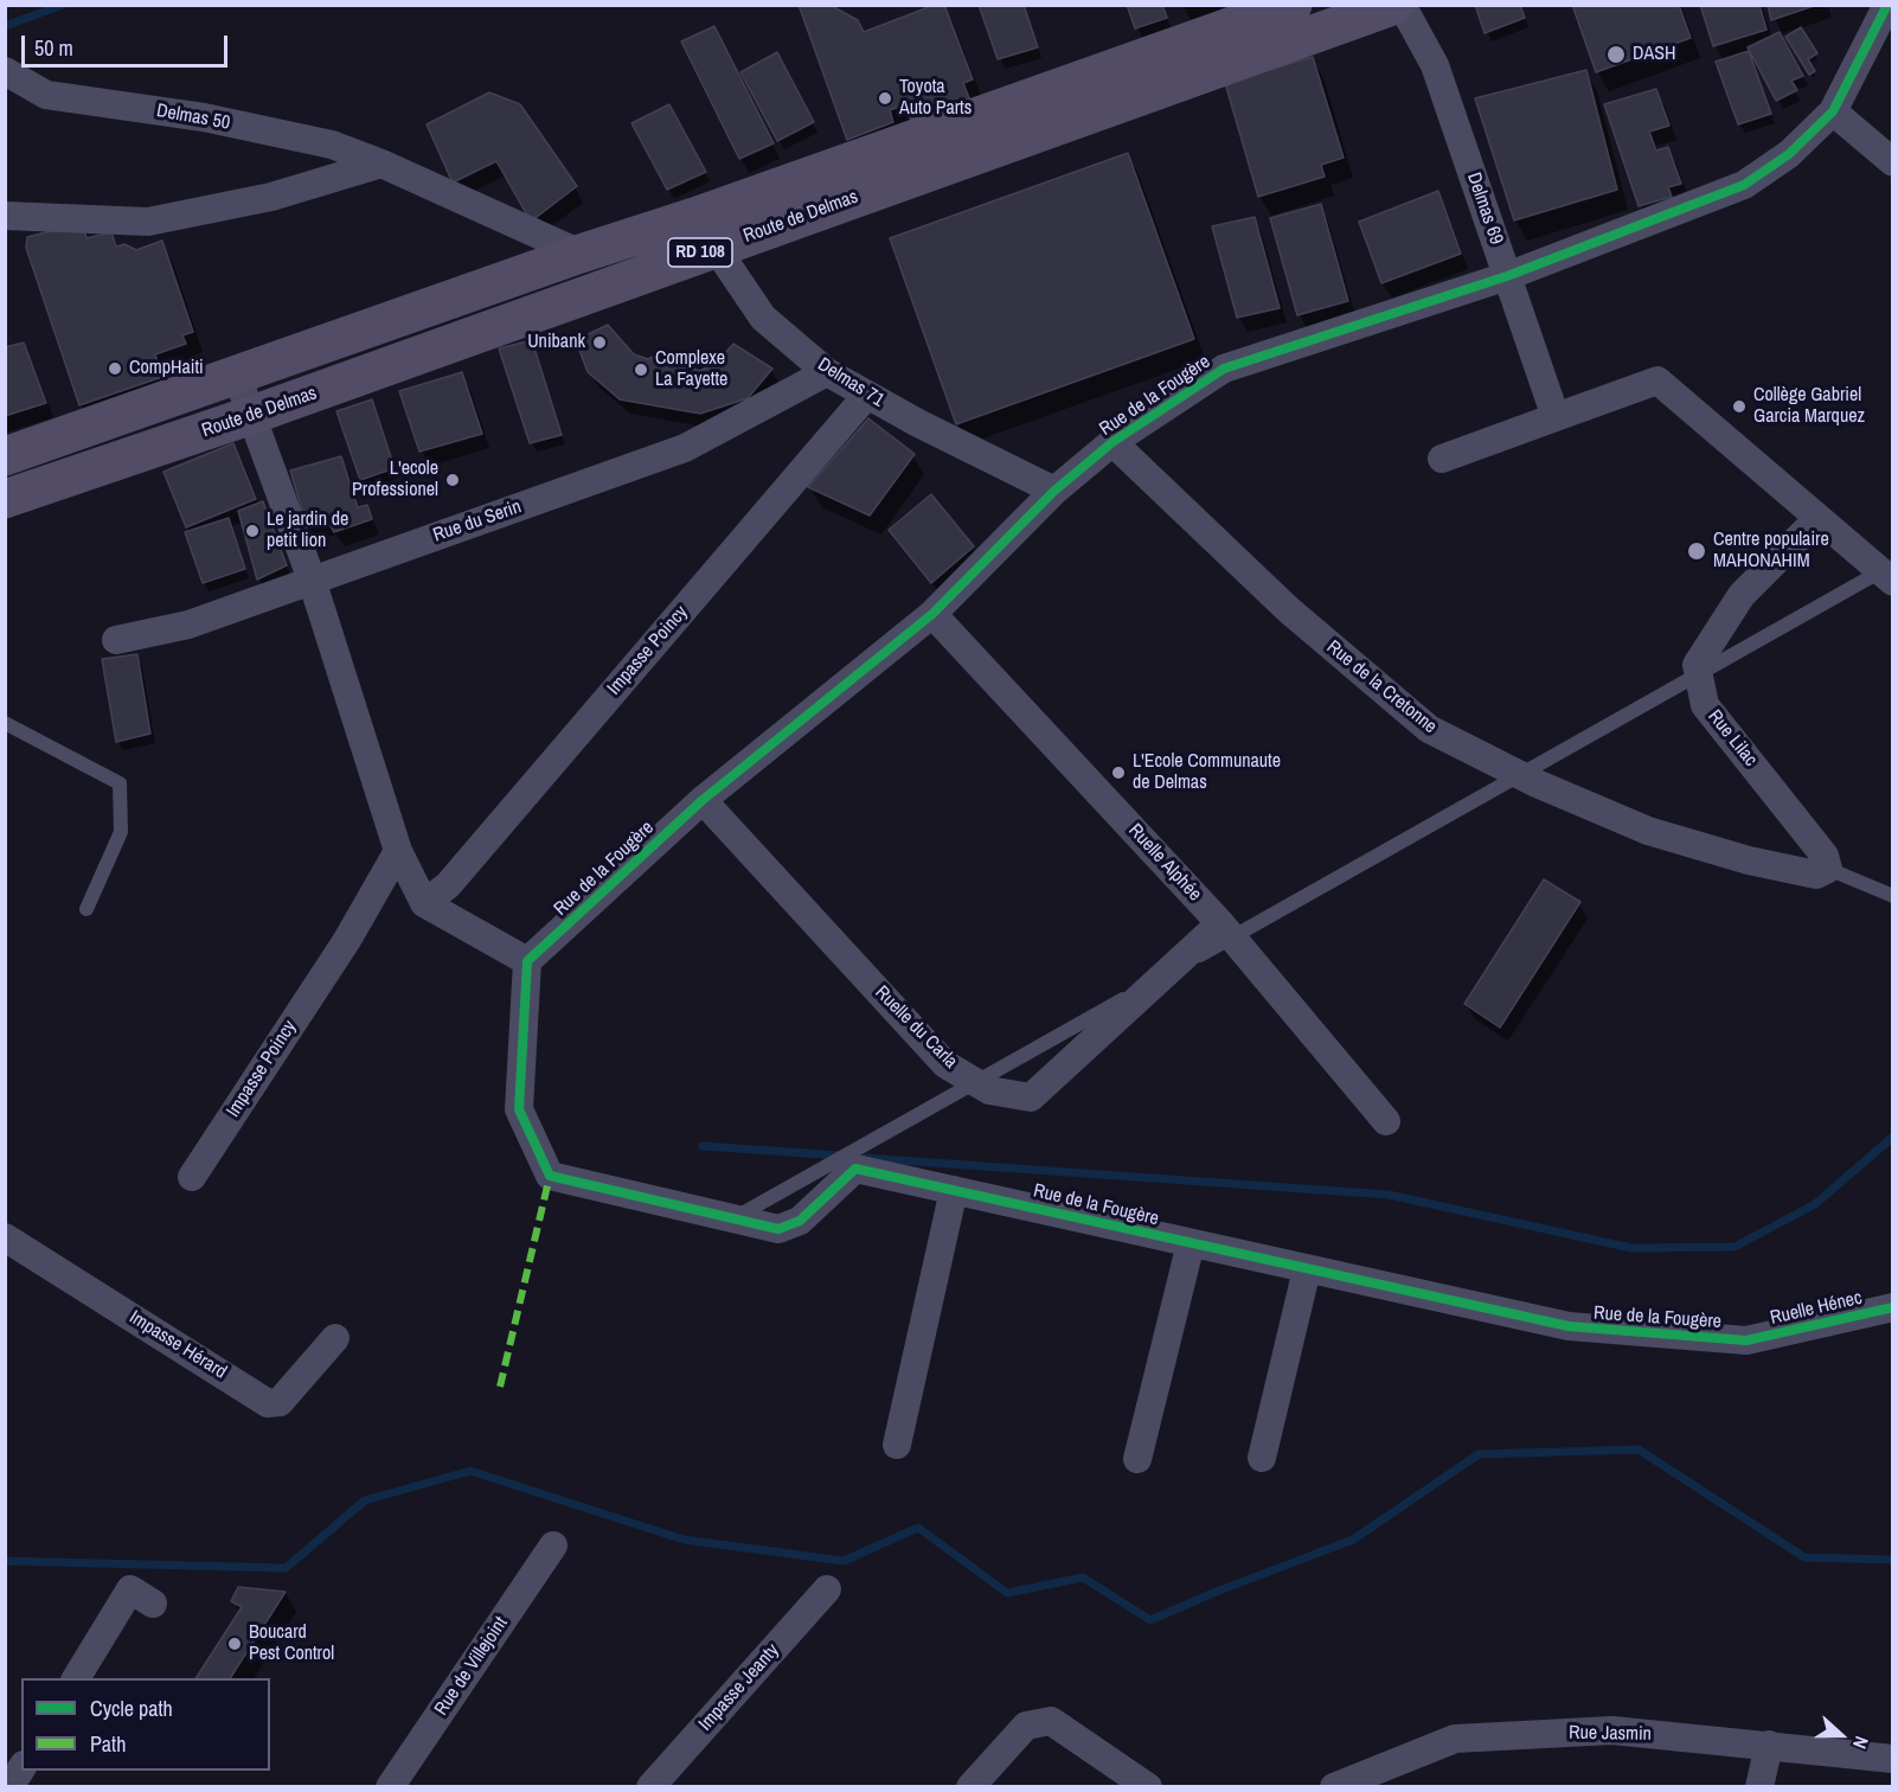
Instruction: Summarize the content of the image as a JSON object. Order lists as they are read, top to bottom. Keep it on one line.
{"streets":{"main road":["Route de Delmas","RD 108"],"street":["Delmas 50","Delmas 69","Delmas 71","Rue de la Fougère","Rue du Serin","Impasse Poincy","Rue de la Cretonne","Rue Lilac","Ruelle Alphée","Ruelle du Carla","Ruelle Hénec","Impasse Hérard","Rue de Villejoint","Impasse Jeanty","Rue Jasmin"]},"crossings":[["Delmas 50","Route de Delmas"],["Delmas 69","Rue de la Fougère"],["Route de Delmas","Delmas 71"],["Delmas 71","Rue de la Fougère"],["Delmas 71","Rue du Serin"],["Delmas 71","Impasse Poincy"],["Rue de la Fougère","Rue de la Cretonne"],["Rue de la Fougère","Ruelle Alphée"],["Rue de la Fougère","Ruelle du Carla"],["Rue de la Fougère","Ruelle Hénec"],["Rue de la Cretonne","Rue Lilac"],["Ruelle Alphée","Ruelle du Carla"]],"places":["DASH","Toyota Auto Parts","Unibank","CompHaiti","Complexe La Fayette","Collège Gabriel Garcia Marquez","L'ecole Professionel","Le jardin de petit lion","Centre populaire MAHONAHIM","L'Ecole Communaute de Delmas","Boucard Pest Control"],"legend":["Cycle path","Path"],"scale_bar":"50 m","north":"right"}
